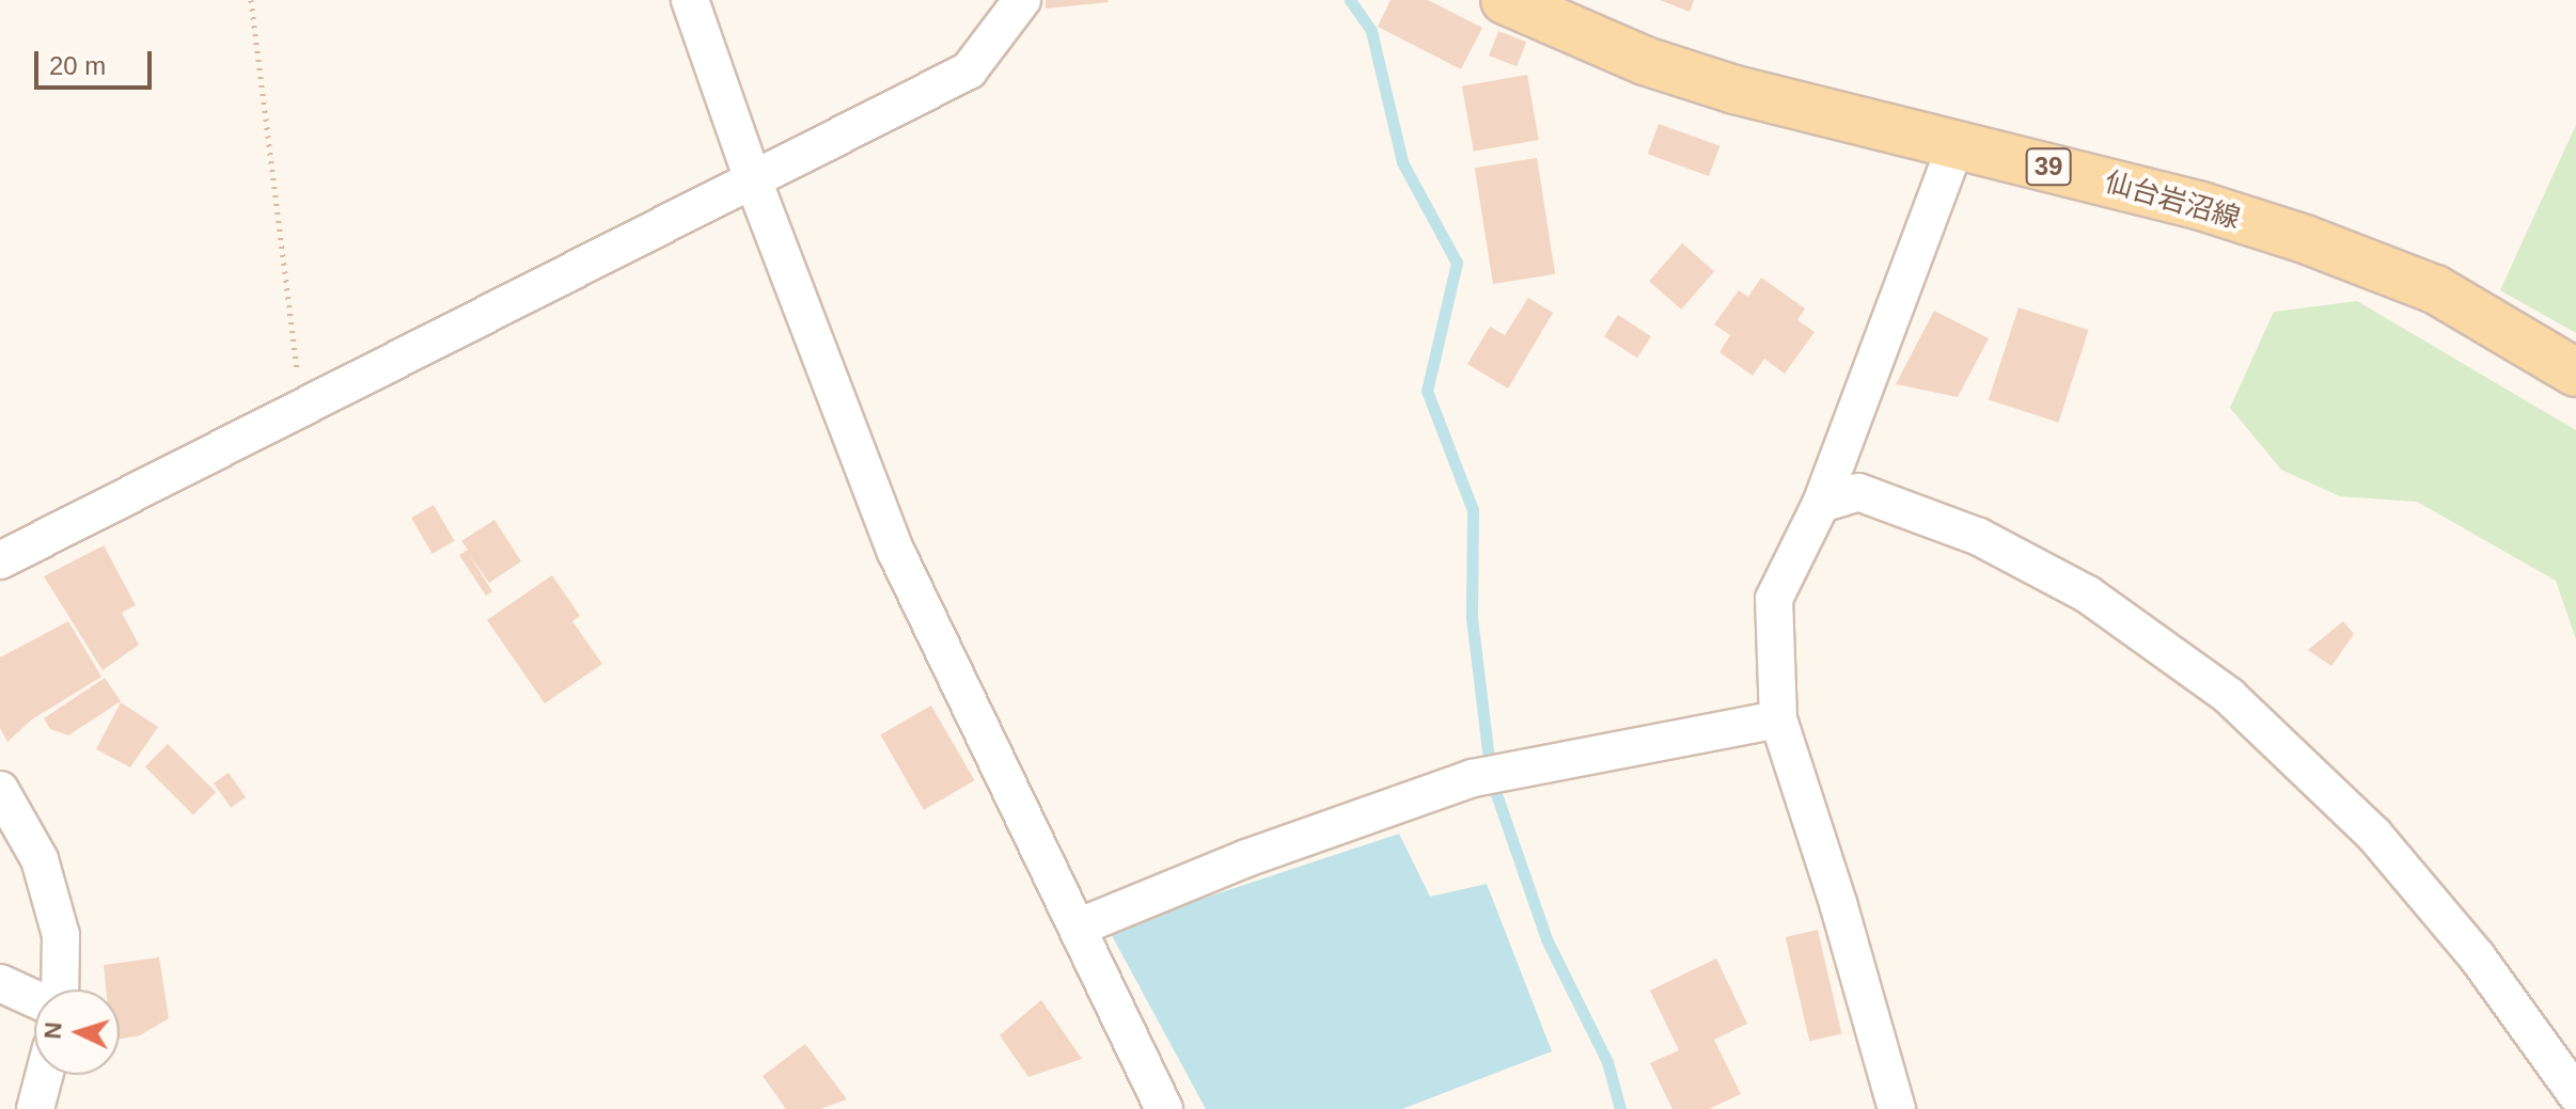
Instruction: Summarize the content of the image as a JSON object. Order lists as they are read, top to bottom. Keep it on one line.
{"streets":{"main road":["39","仙台岩沼線"]},"scale_bar":"20 m","north":"left"}
